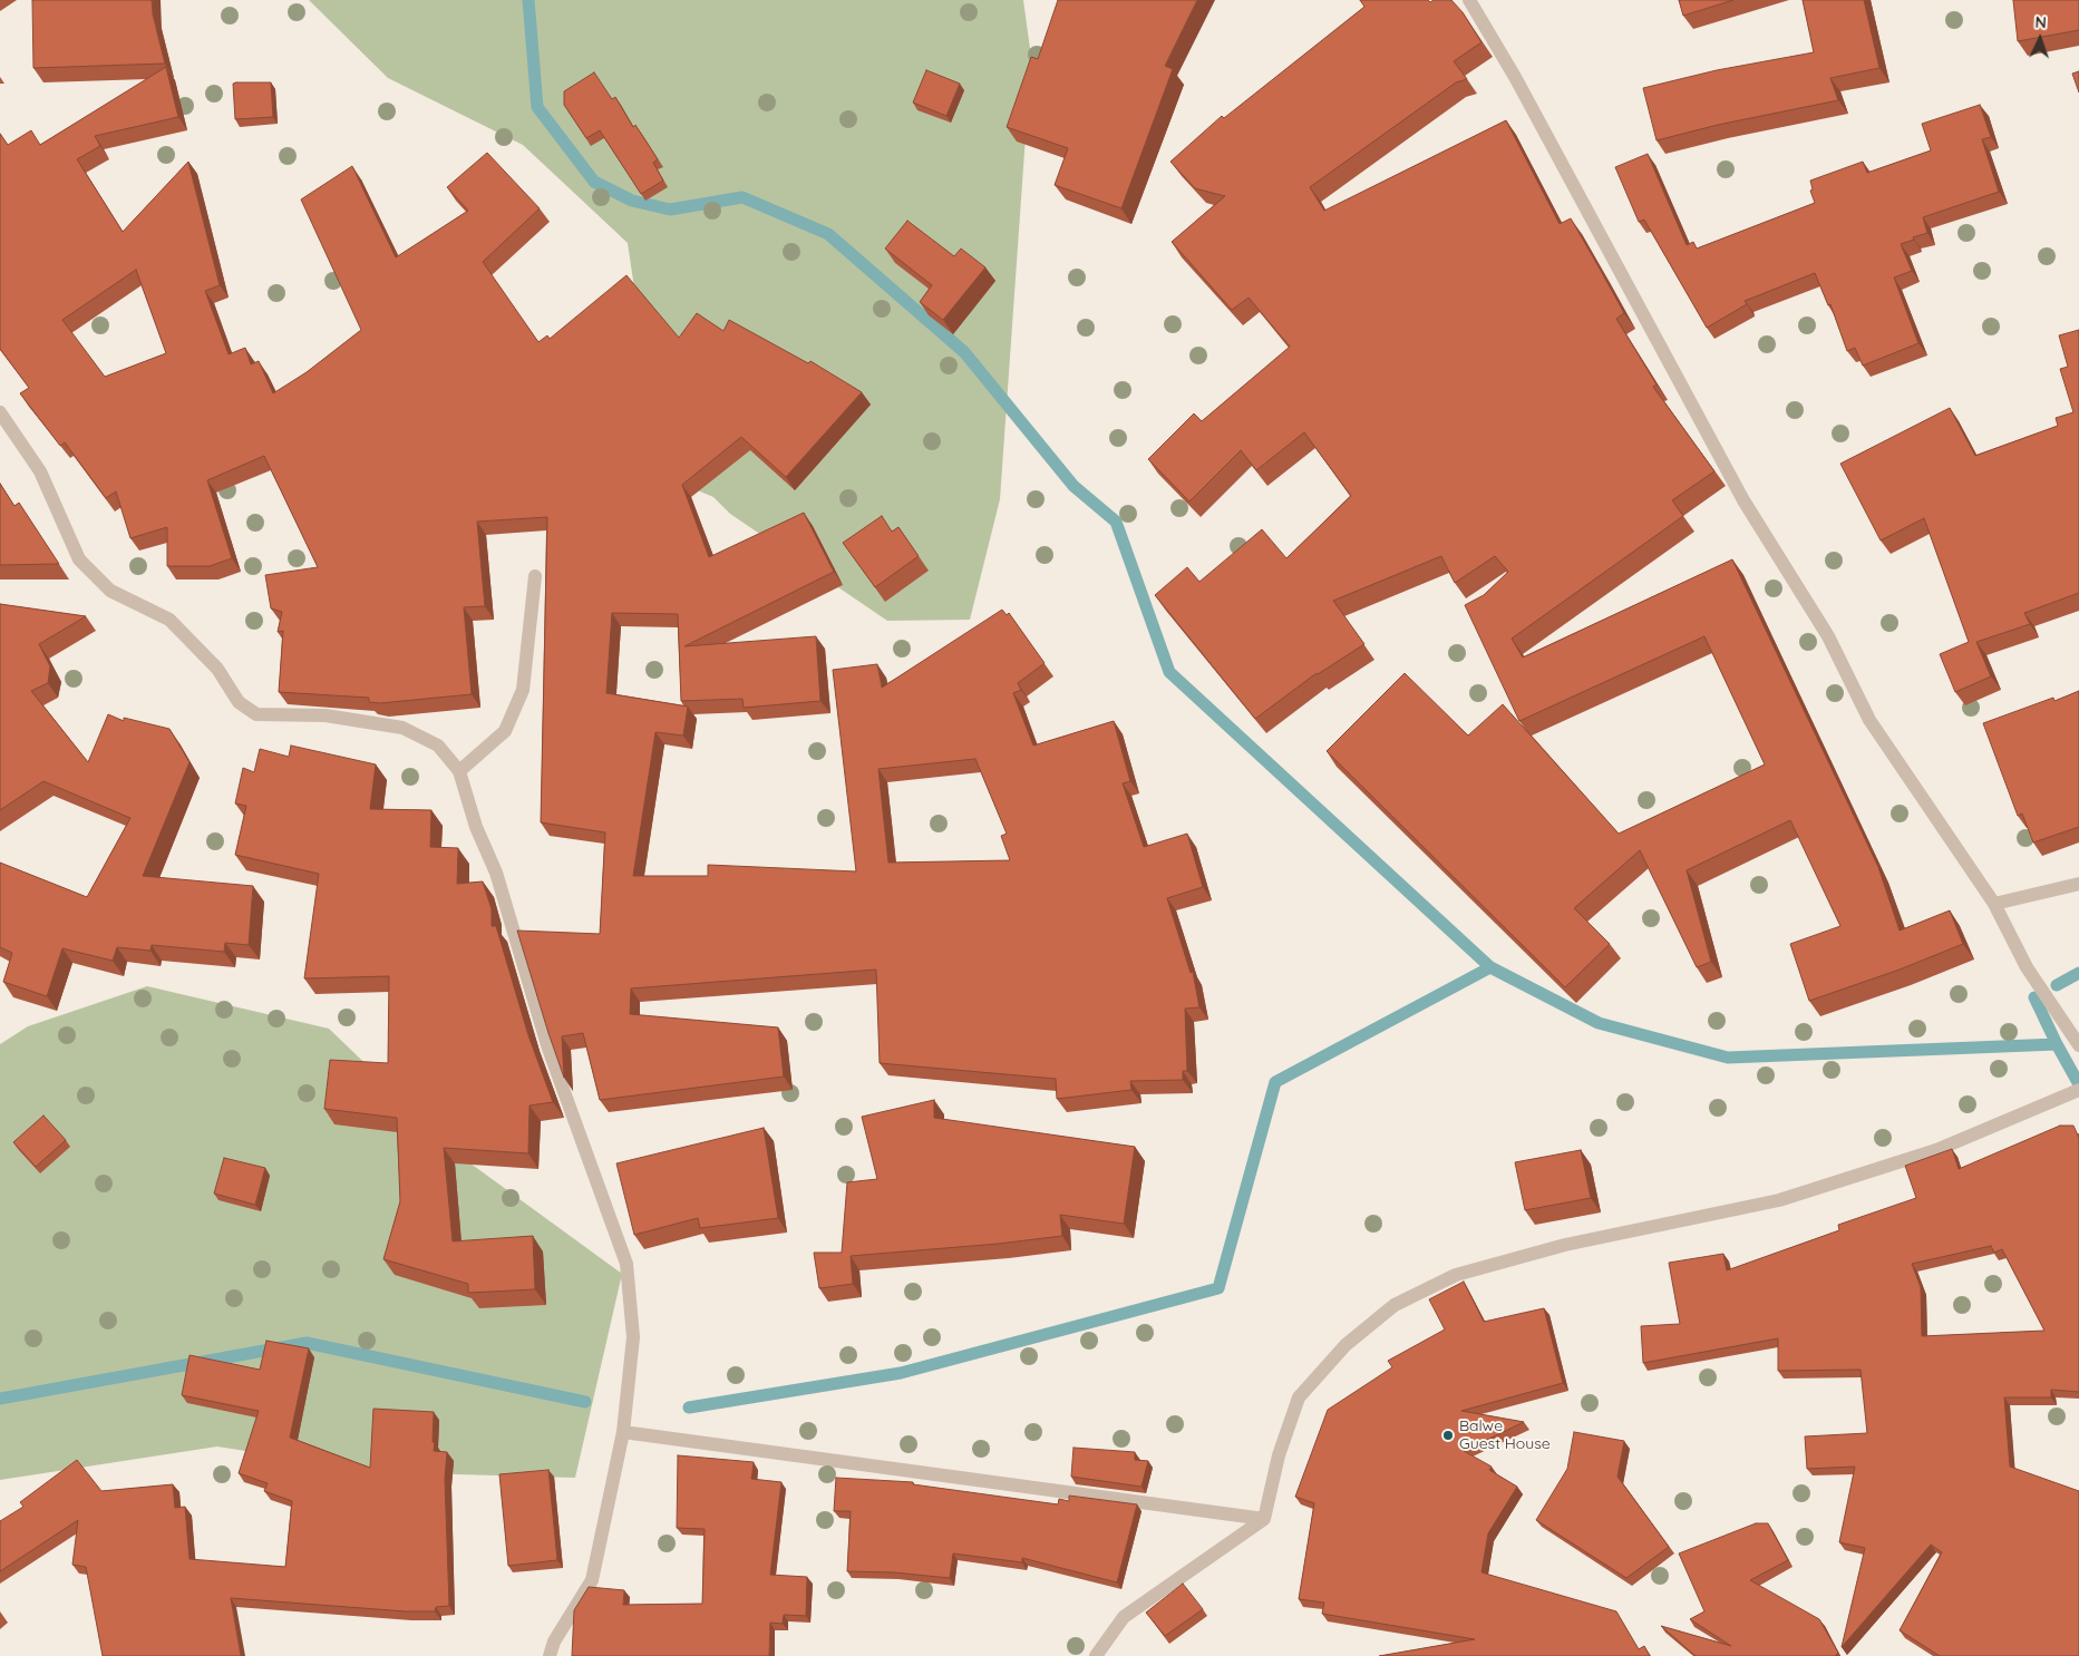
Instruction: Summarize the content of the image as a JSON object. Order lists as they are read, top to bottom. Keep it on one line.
{"places":["Balwe Guest House"],"north":"top"}
